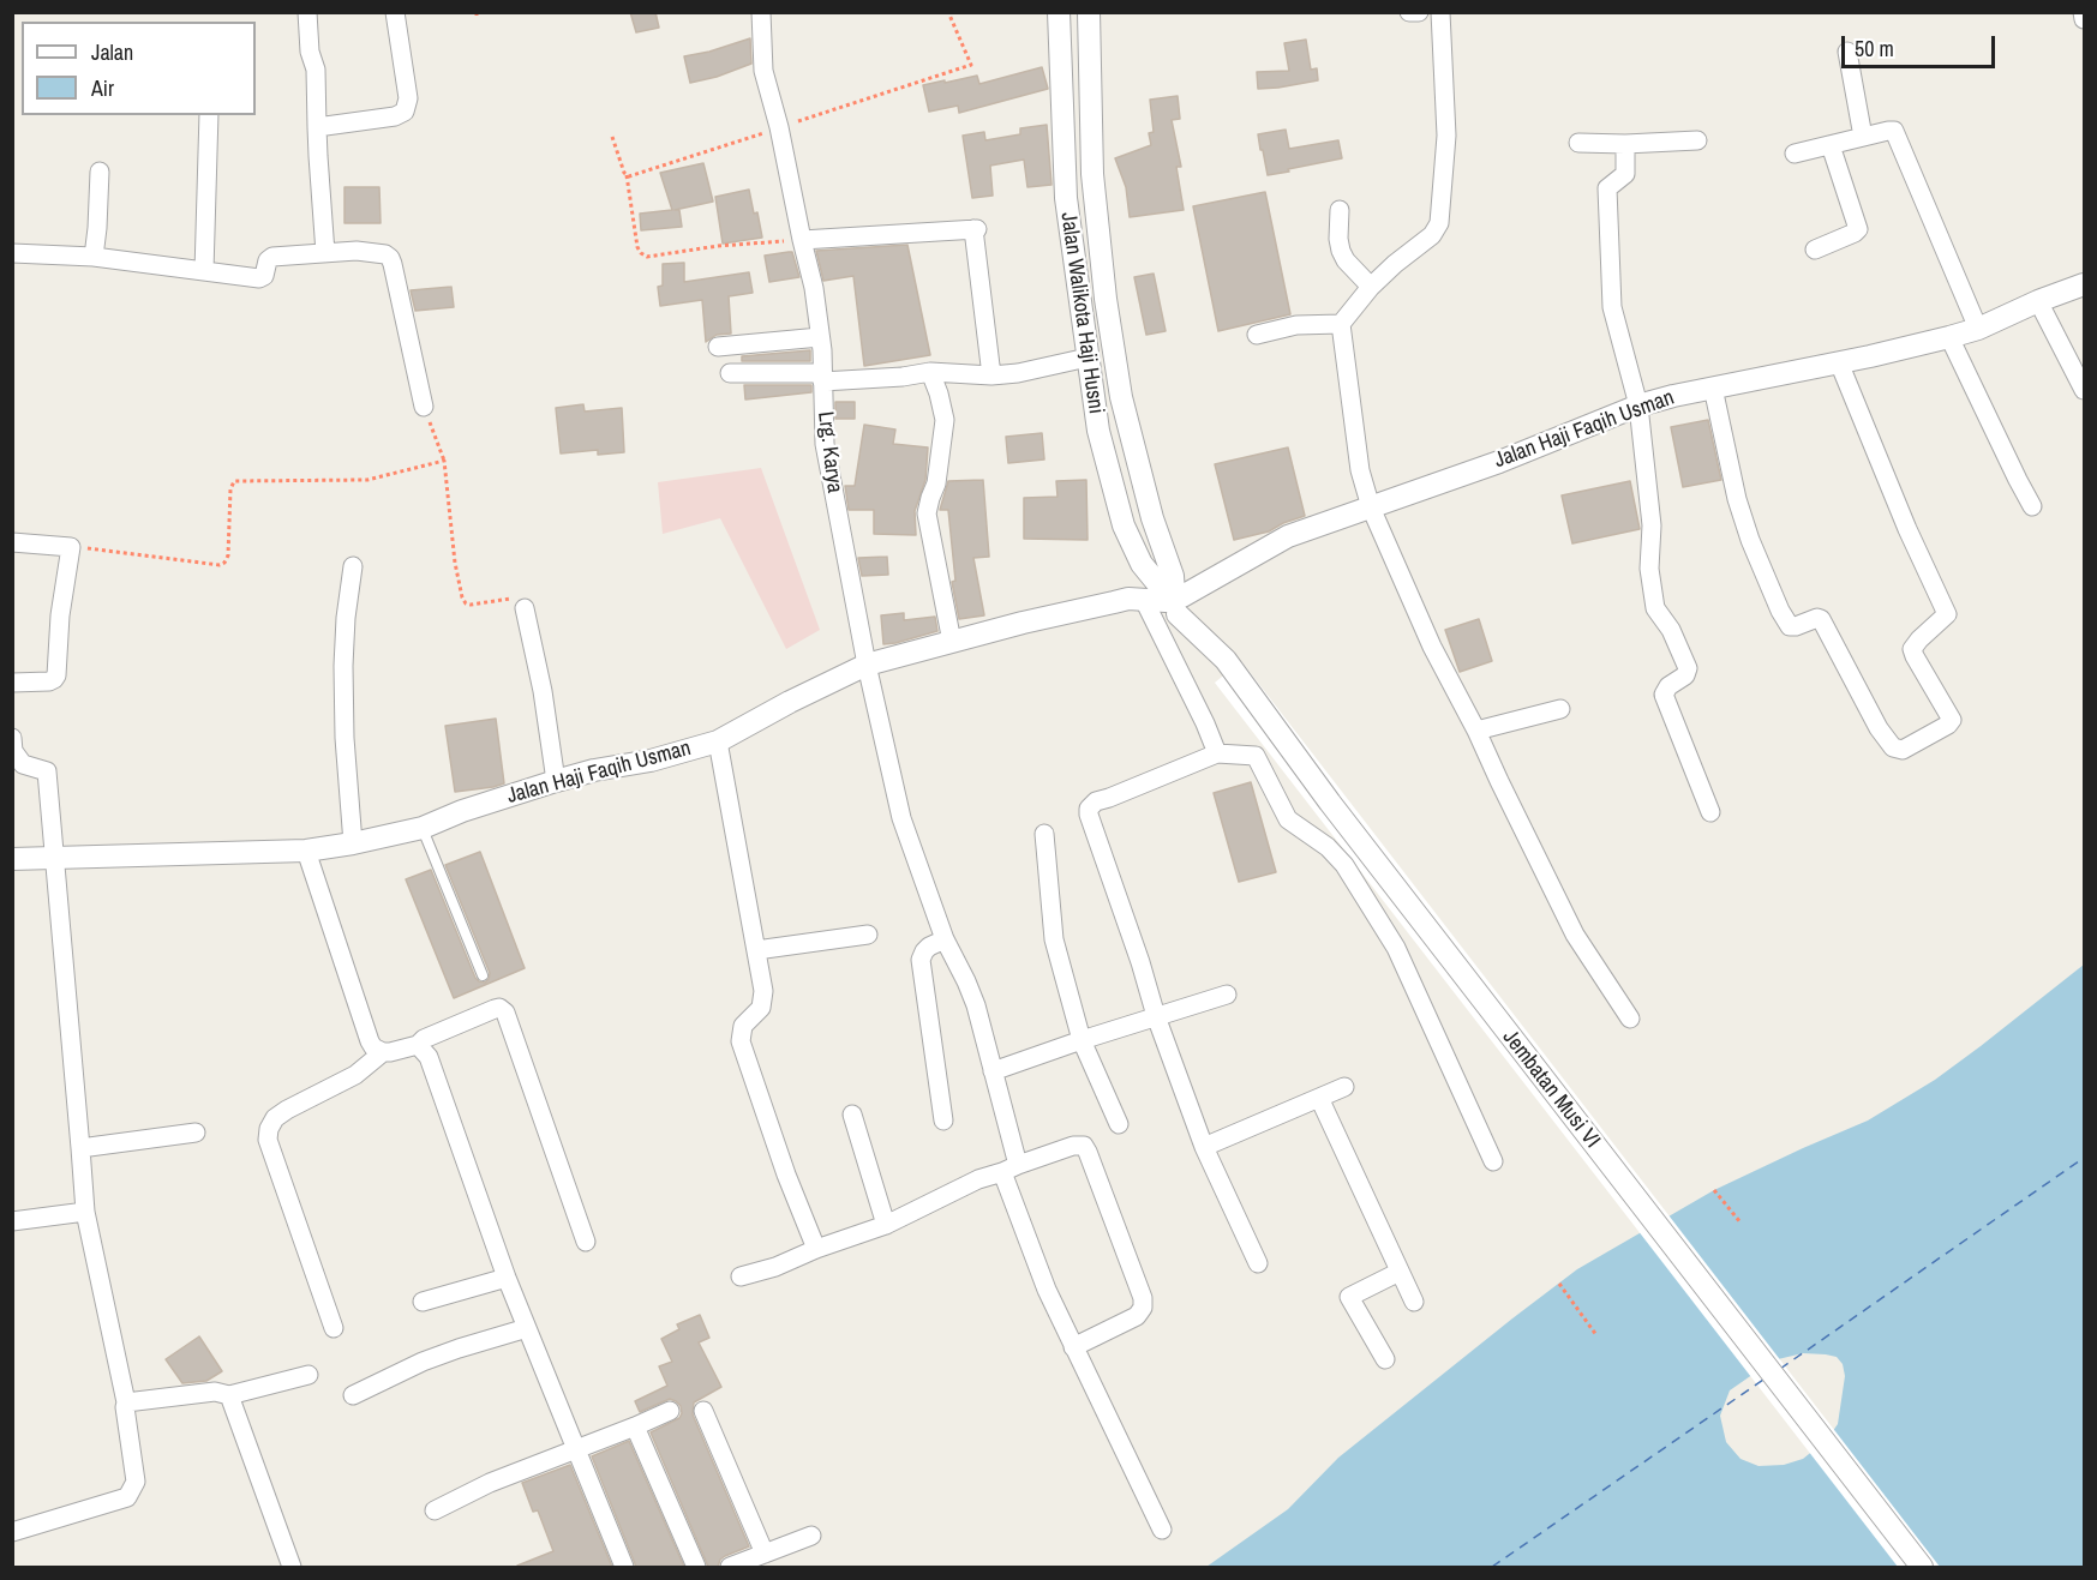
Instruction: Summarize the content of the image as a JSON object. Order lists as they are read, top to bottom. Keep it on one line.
{"streets":{"street":["Jalan Walikota Haji Husni","Jalan Haji Faqih Usman","Lrg. Karya","Jembatan Musi VI"]},"crossings":[["Jalan Walikota Haji Husni","Jalan Haji Faqih Usman"],["Jalan Walikota Haji Husni","Jembatan Musi VI"],["Jalan Haji Faqih Usman","Lrg. Karya"],["Jalan Haji Faqih Usman","Jembatan Musi VI"]],"legend":["Jalan","Air"],"scale_bar":"50 m"}
